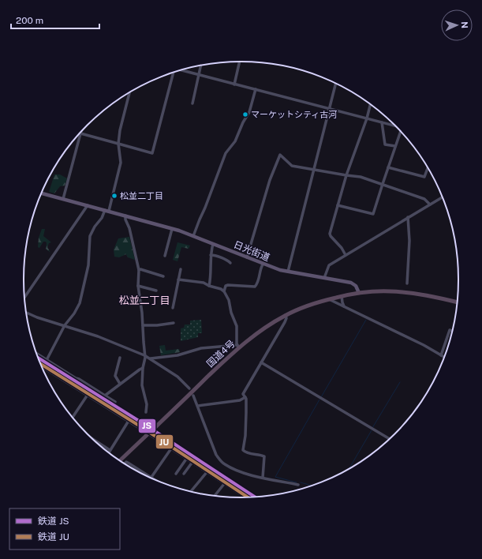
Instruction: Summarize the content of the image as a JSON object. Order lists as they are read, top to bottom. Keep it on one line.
{"streets":{"highway":["国道4号"],"main road":["日光街道"]},"crossings":[["日光街道","国道4号"]],"districts":["松並二丁目"],"places":["マーケットシティ古河","松並二丁目"],"lines":["rail line JS","rail line JU"],"legend":["鉄道 JS","鉄道 JU"],"scale_bar":"200 m","north":"right"}
